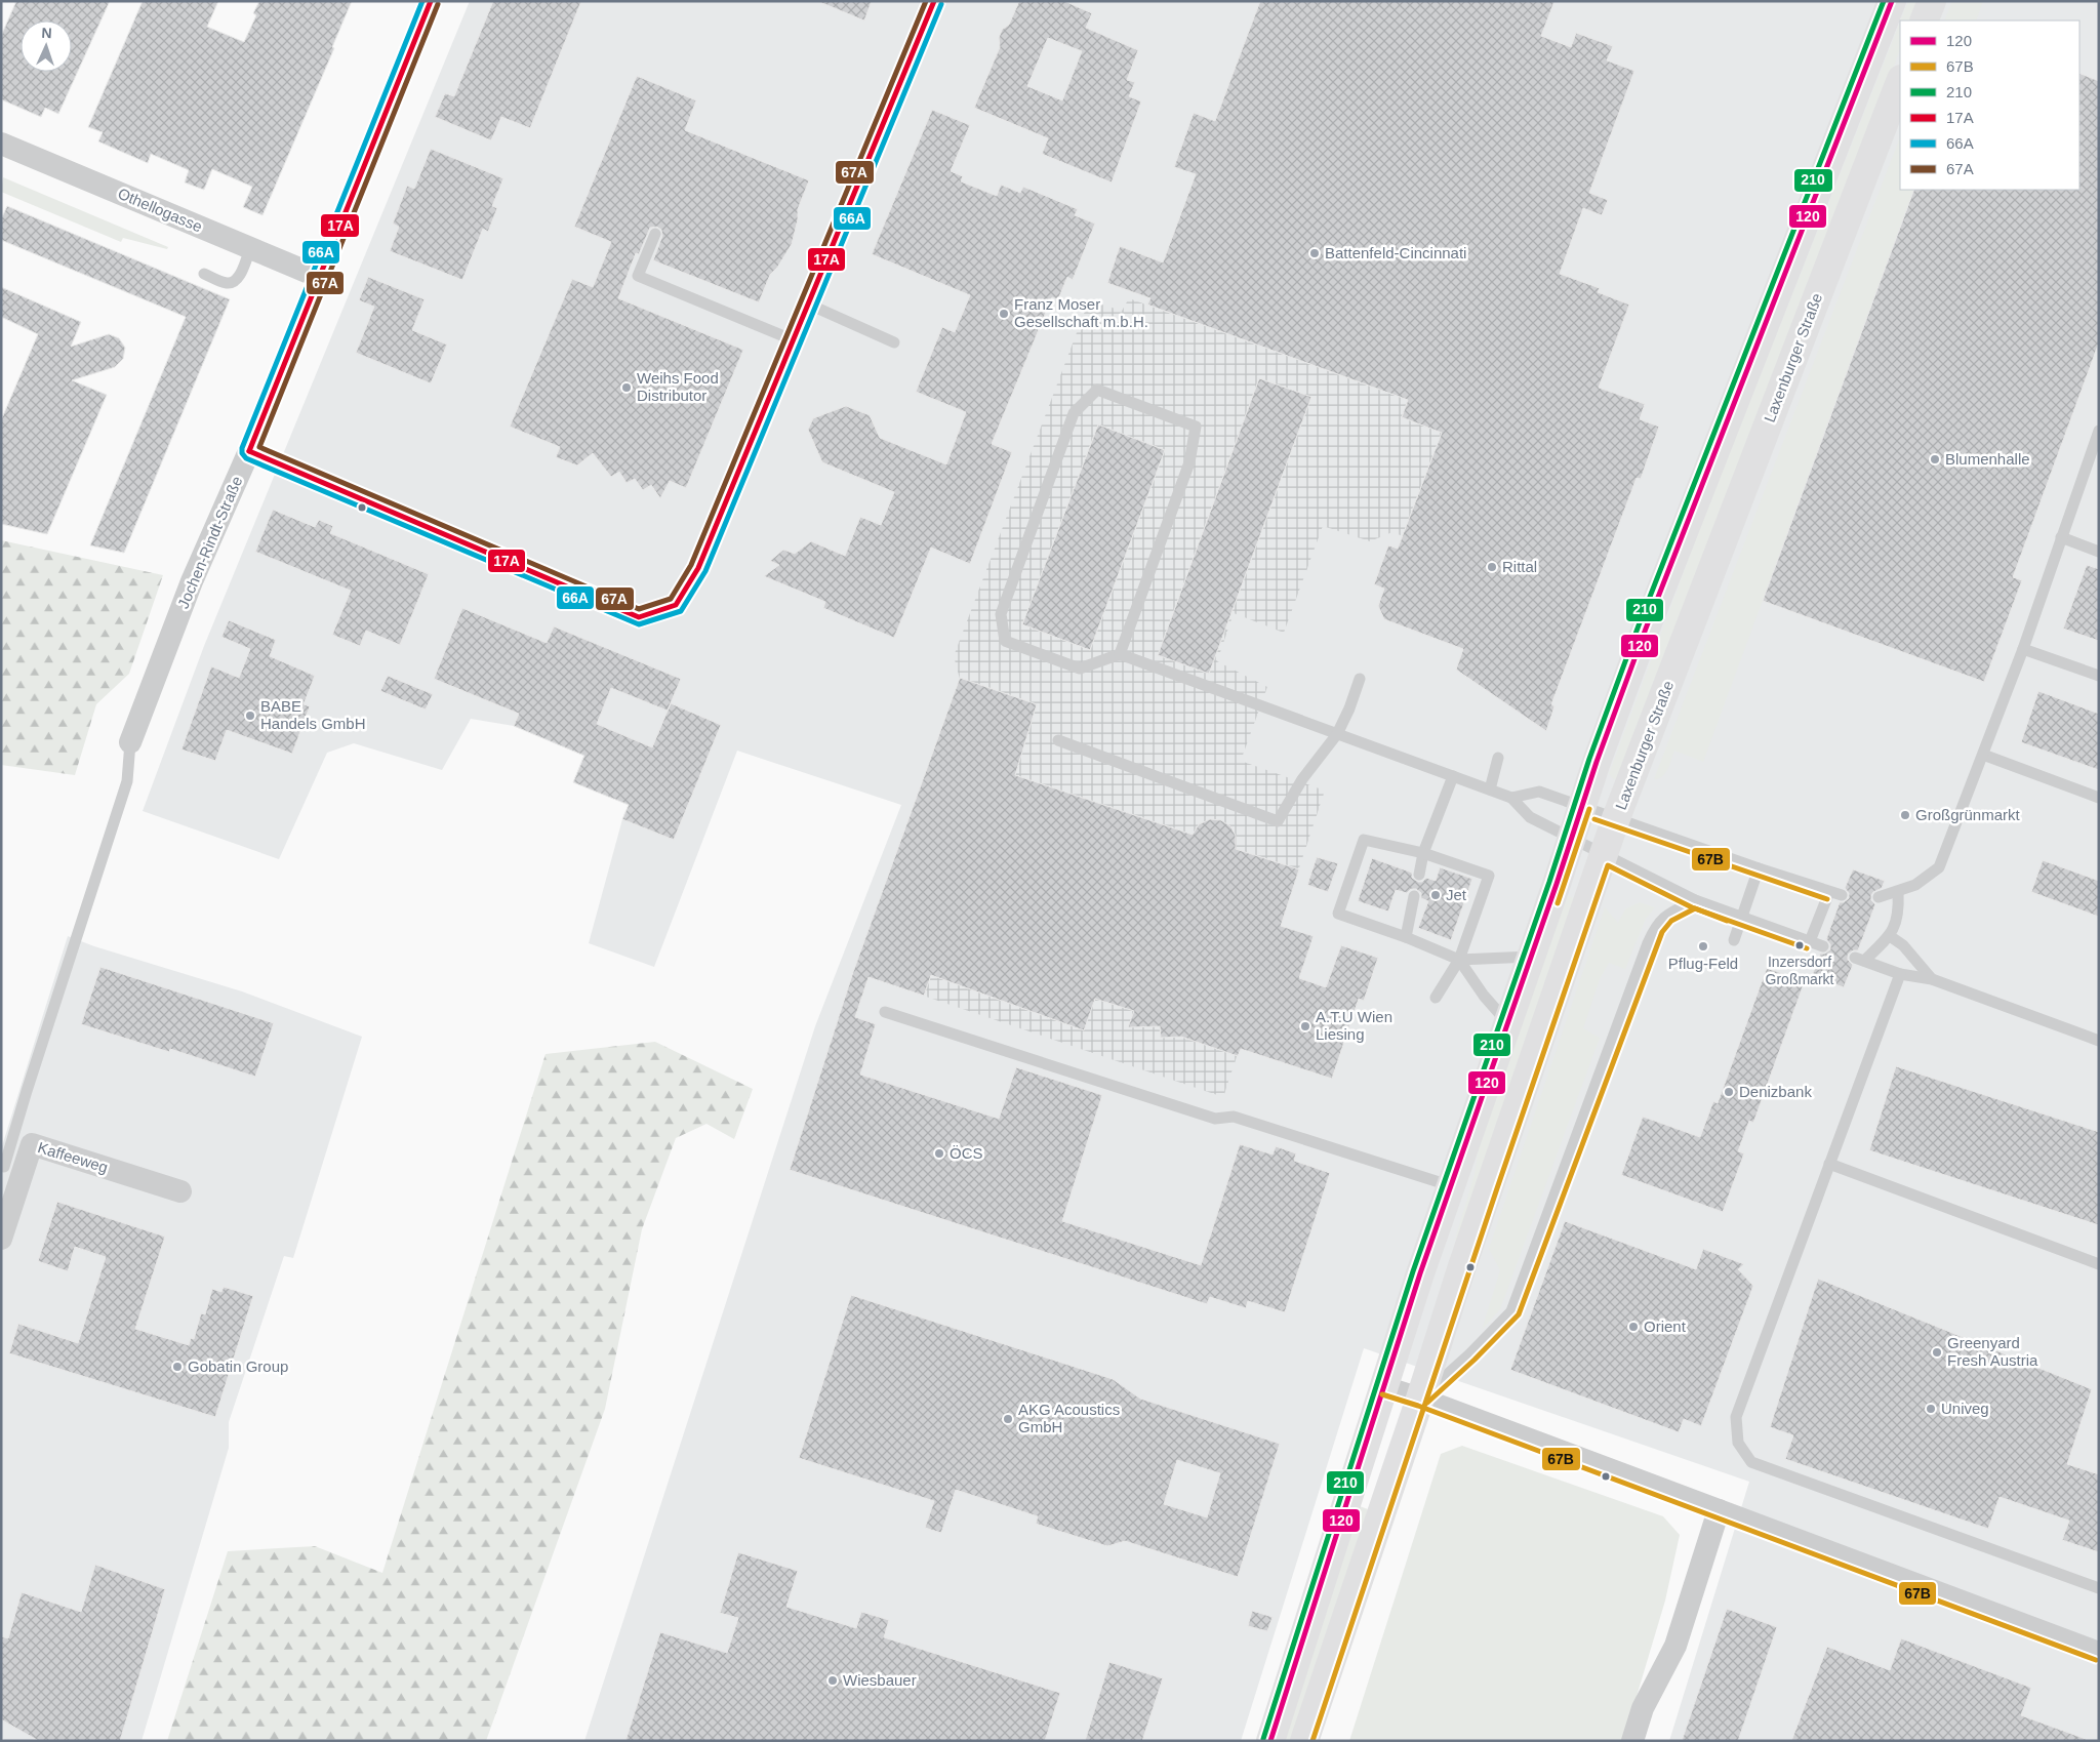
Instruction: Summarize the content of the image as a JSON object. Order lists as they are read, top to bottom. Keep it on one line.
{"streets":{"main road":["Laxenburger Straße"],"street":["Othellogasse","Jochen-Rindt-Straße","Kaffeeweg"]},"crossings":[["Othellogasse","Jochen-Rindt-Straße"]],"places":["Battenfeld-Cincinnati","Franz Moser Gesellschaft m.b.H.","Weihs Food Distributor","Blumenhalle","Rittal","BABE Handels GmbH","Großgrünmarkt","Jet","Inzersdorf Großmarkt","Pflug-Feld","A.T.U Wien Liesing","Denizbank","ÖCS","Orient","Greenyard Fresh Austria","Gobatin Group","Univeg","AKG Acoustics GmbH","Wiesbauer"],"lines":["transit line 120","transit line 210","transit line 17A","transit line 66A","transit line 67A","transit line 67B"],"legend":["120","67B","210","17A","66A","67A"],"north":"top"}
